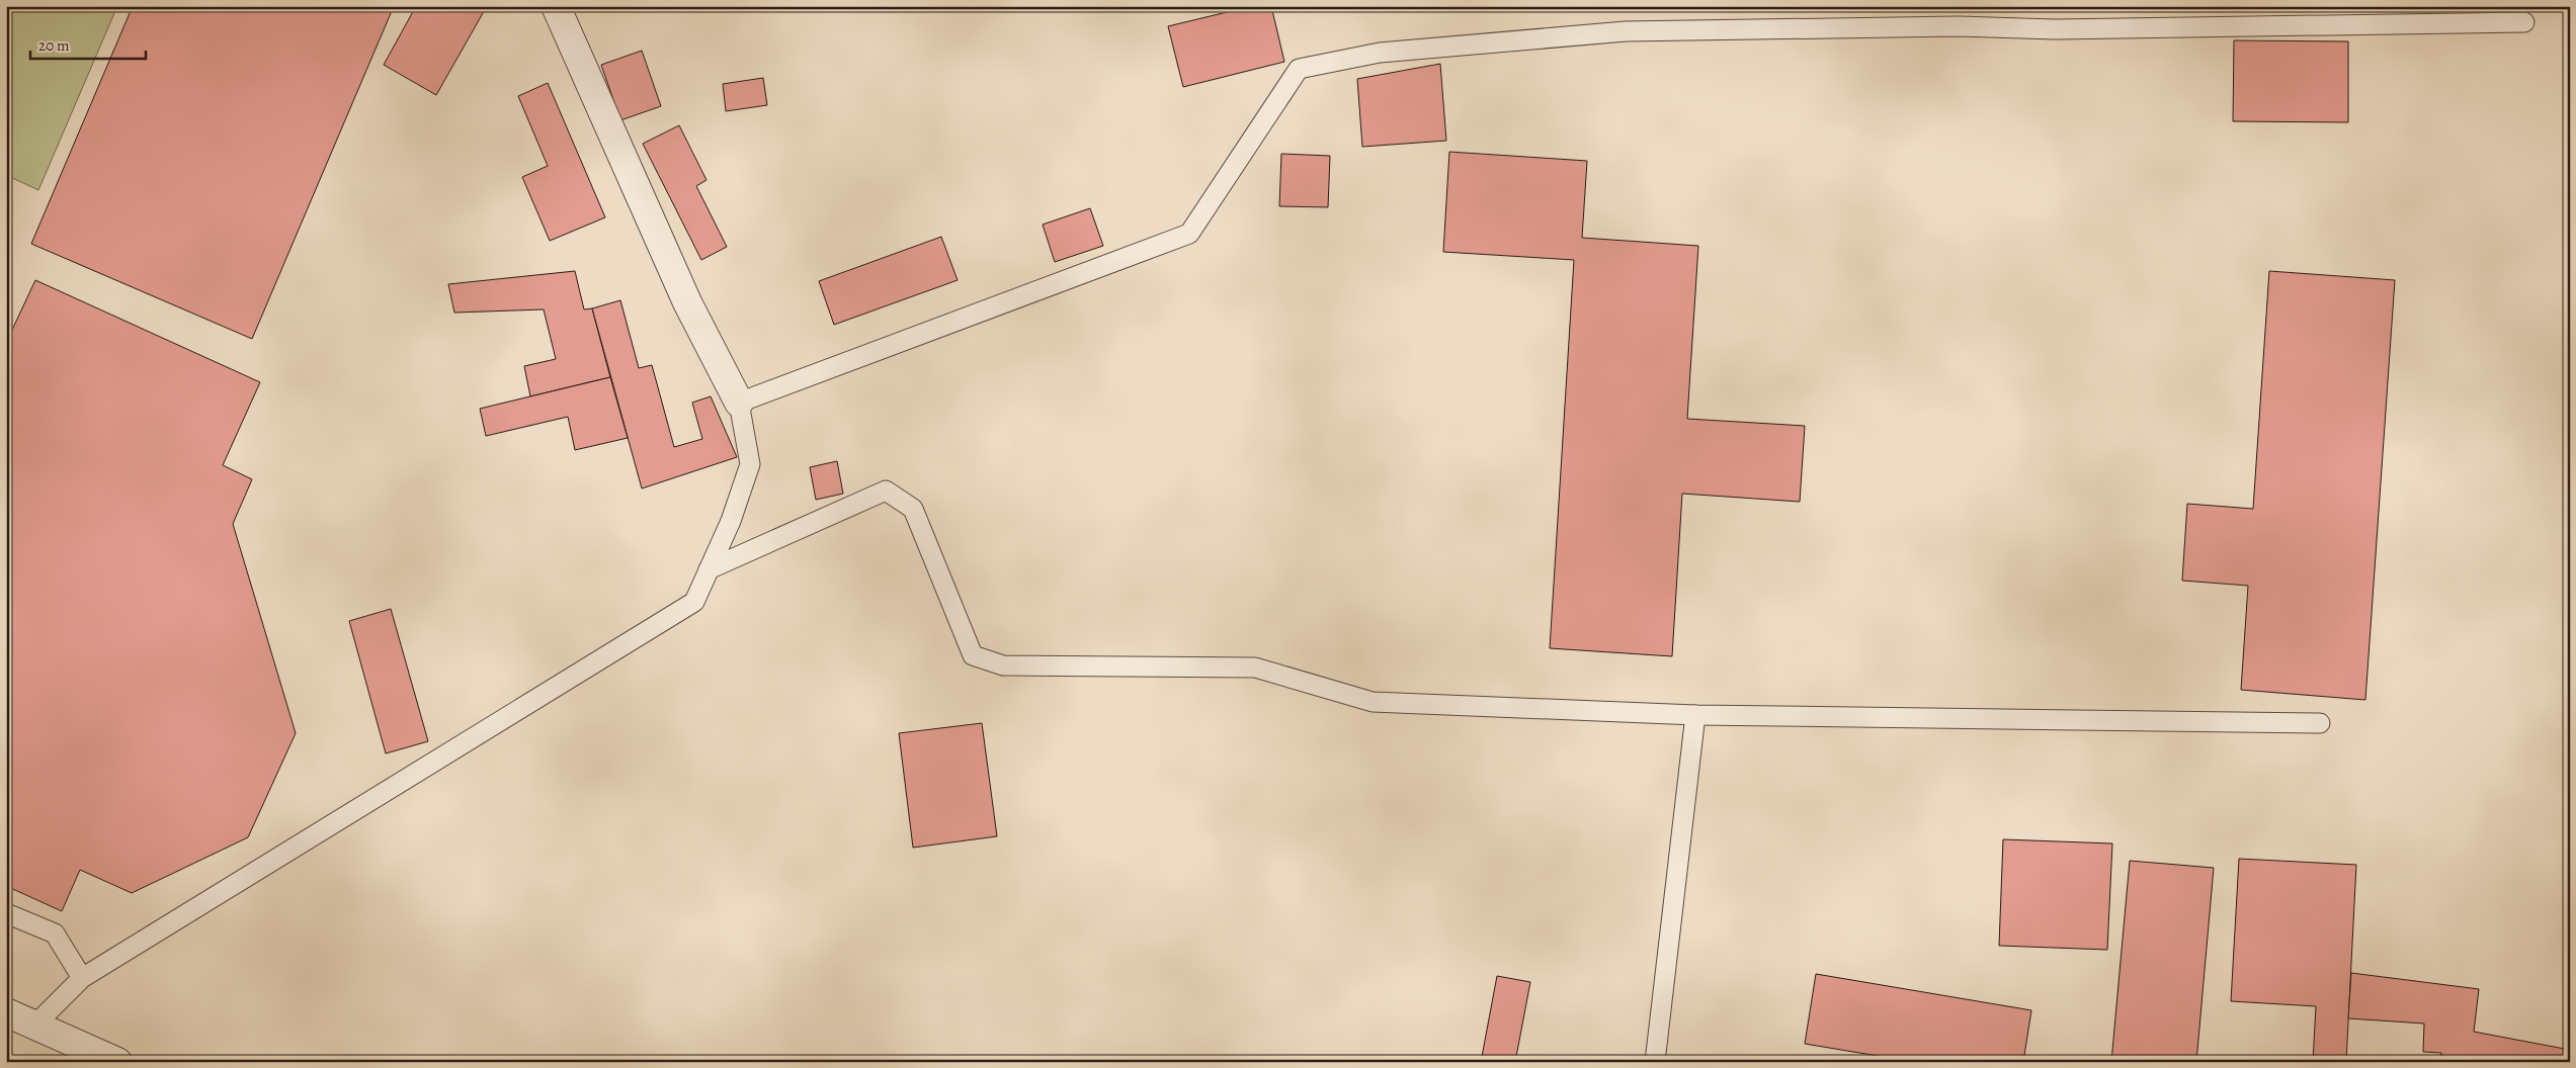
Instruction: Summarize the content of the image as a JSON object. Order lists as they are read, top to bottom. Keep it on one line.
{"scale_bar":"20 m"}
